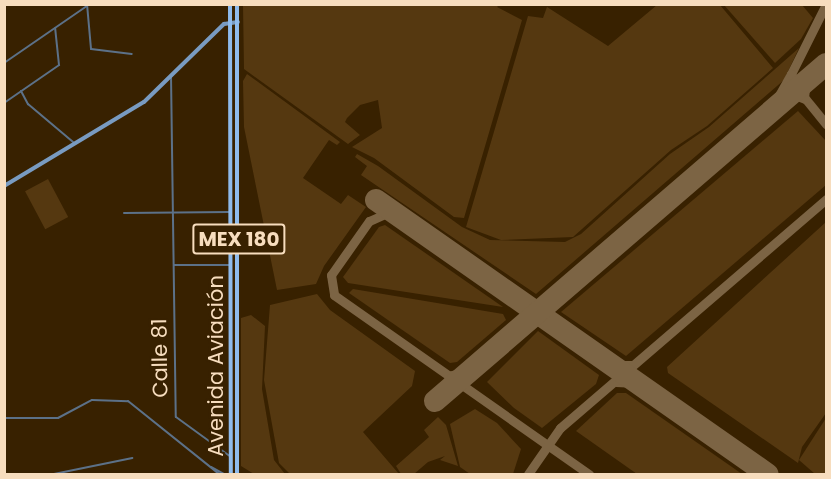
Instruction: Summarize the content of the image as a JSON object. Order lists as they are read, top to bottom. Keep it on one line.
{"streets":{"main road":["MEX 180","Avenida Aviación"],"street":["Calle 81"]},"crossings":[["Calle 81","Avenida Aviación"]]}
